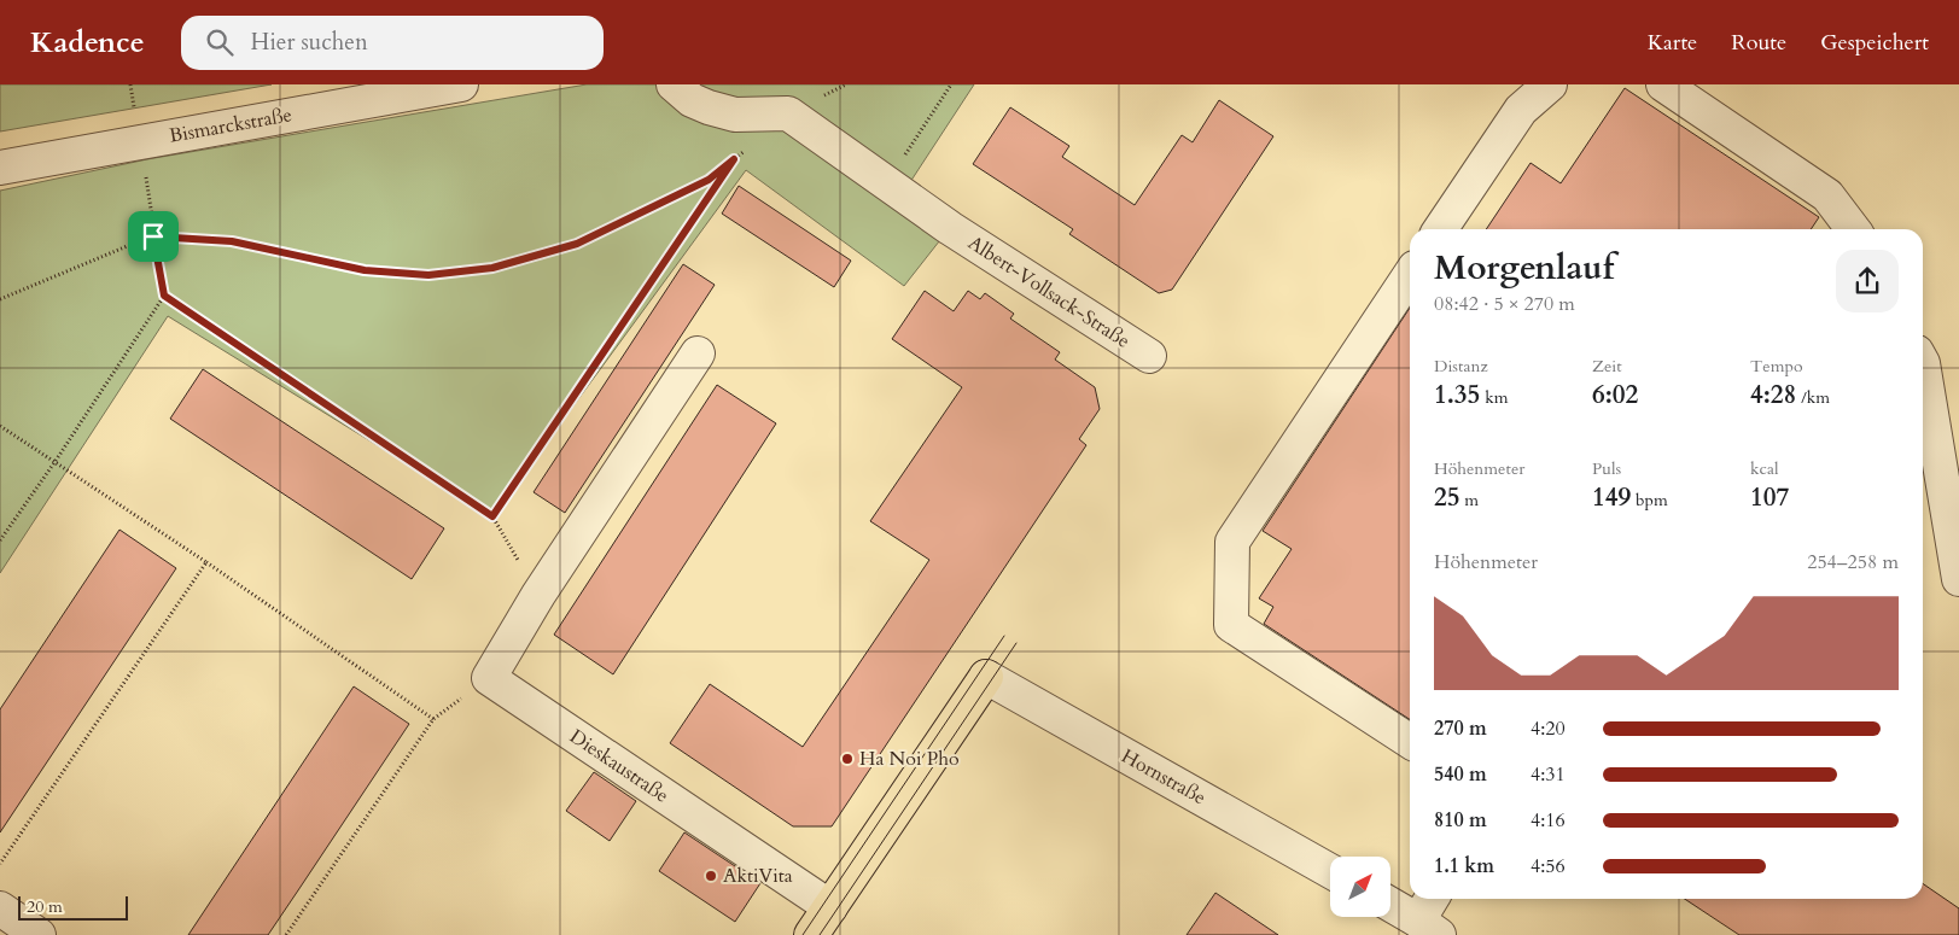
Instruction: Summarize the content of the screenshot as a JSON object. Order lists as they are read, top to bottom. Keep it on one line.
{"streets":{"street":["Bismarckstraße","Albert-Vollsack-Straße","Dieskaustraße","Hornstraße"]},"places":["Ha Noi Pho","AktiVita"],"scale_bar":"20 m","north":"top right","page":{"header":"Kadence","search":"Hier suchen","nav":["Karte","Route","Gespeichert"],"heading":["Morgenlauf","08:42 · 5 × 270 m"],"stats":[["Distanz","1.35 km"],["Zeit","6:02"],["Tempo","4:28 /km"],["Höhenmeter","25 m"],["Puls","149 bpm"],["kcal","107"]],"chart":["Höhenmeter","254–258 m"],"list":[{"name":"270 m","note":"4:20"},{"name":"540 m","note":"4:31"},{"name":"810 m","note":"4:16"},{"name":"1.1 km","note":"4:56"}],"scale":"20 m"}}
